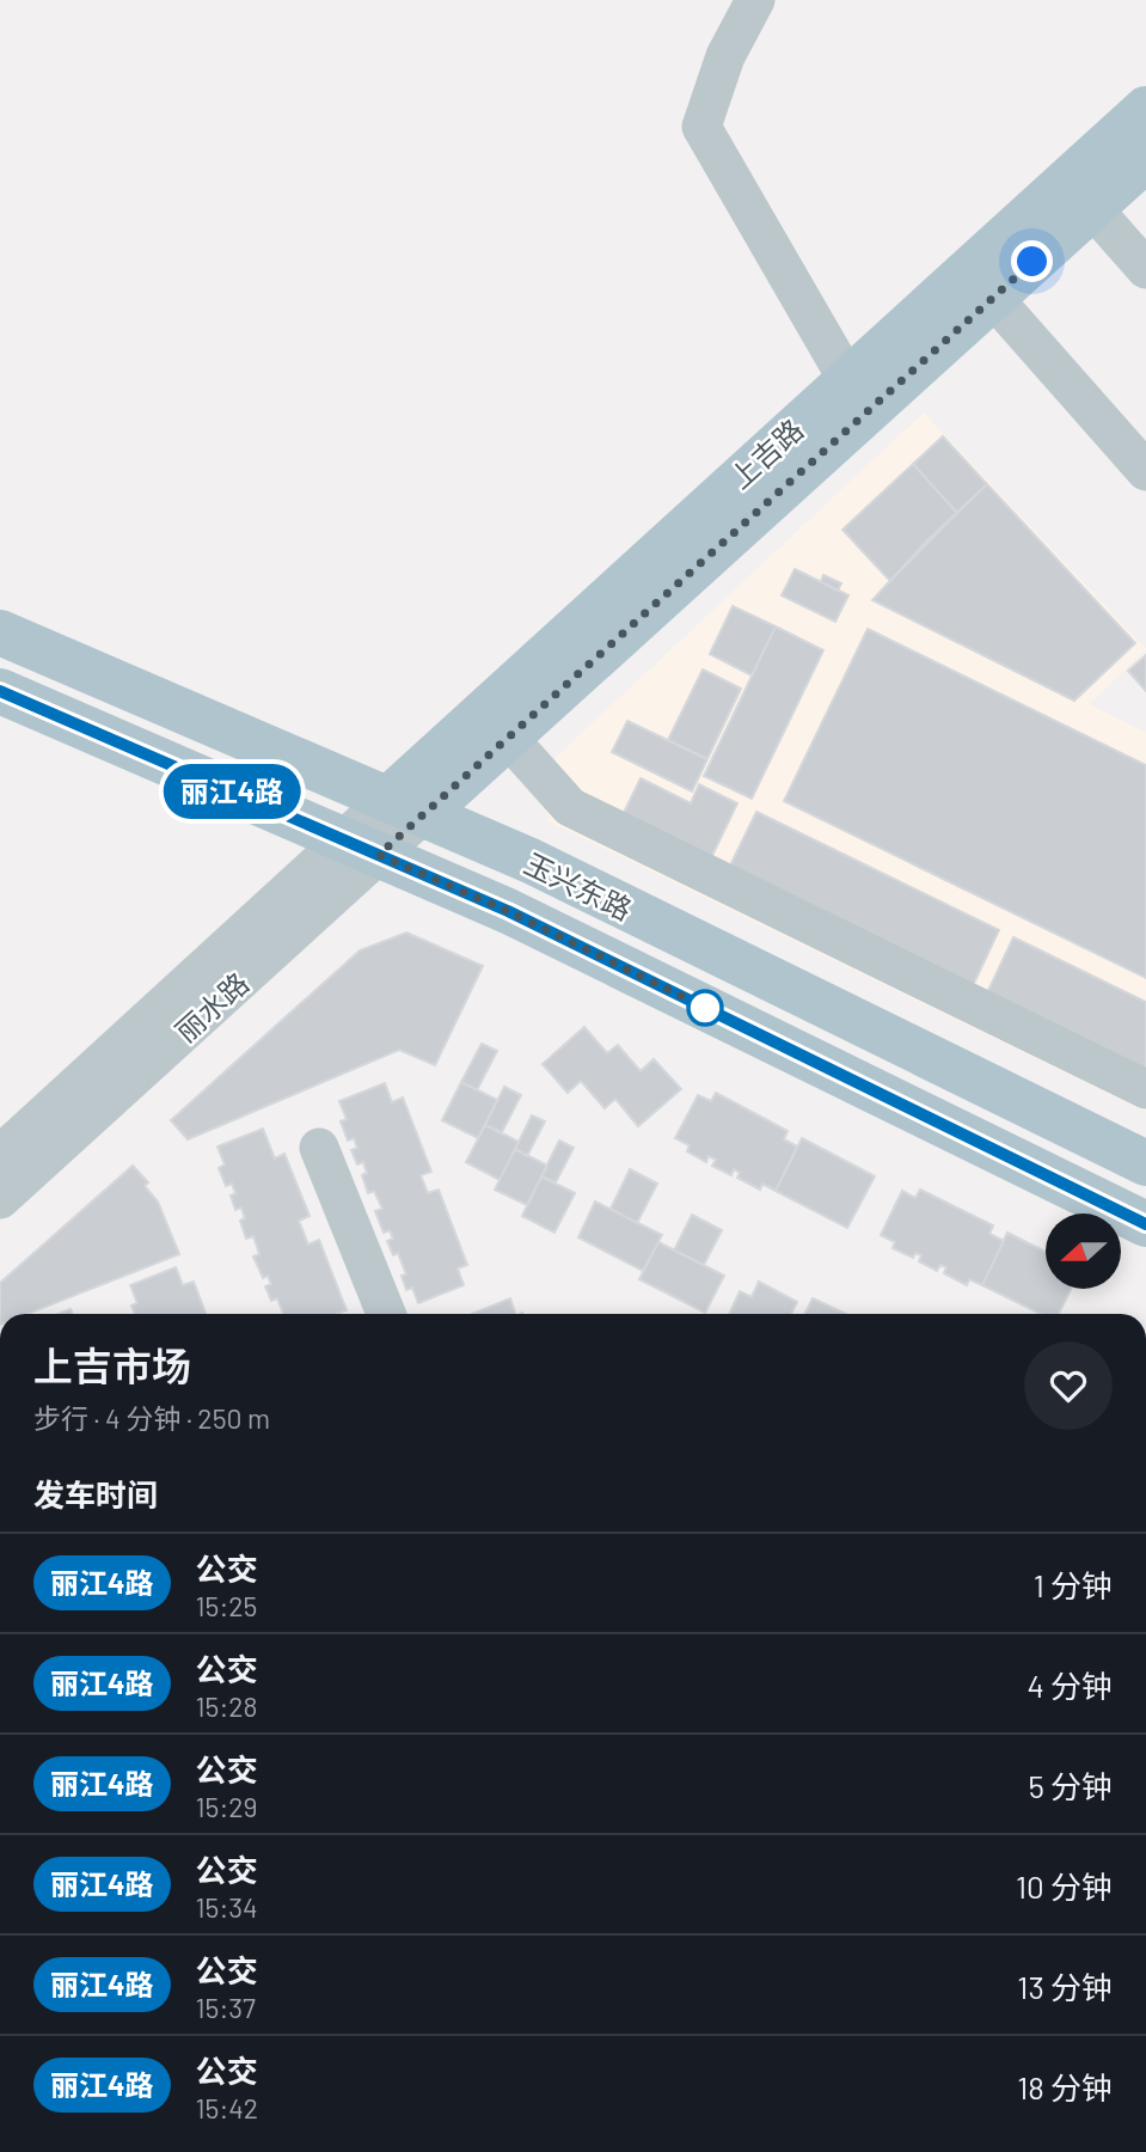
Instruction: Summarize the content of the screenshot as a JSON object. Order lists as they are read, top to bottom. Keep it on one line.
{"streets":{"main road":["上吉路","玉兴东路"],"street":["丽水路"]},"crossings":[["上吉路","玉兴东路"],["上吉路","丽水路"],["玉兴东路","丽水路"]],"lines":["bus line 丽江4路"],"north":"left","page":{"on_map":"丽江4路","heading":[["上吉市场","步行 · 4 分钟 · 250 m"],"发车时间"],"list":[{"mark":"丽江4路","name":"公交","note":"15:25","value":"1 分钟"},{"mark":"丽江4路","name":"公交","note":"15:28","value":"4 分钟"},{"mark":"丽江4路","name":"公交","note":"15:29","value":"5 分钟"},{"mark":"丽江4路","name":"公交","note":"15:34","value":"10 分钟"},{"mark":"丽江4路","name":"公交","note":"15:37","value":"13 分钟"},{"mark":"丽江4路","name":"公交","note":"15:42","value":"18 分钟"}]}}
